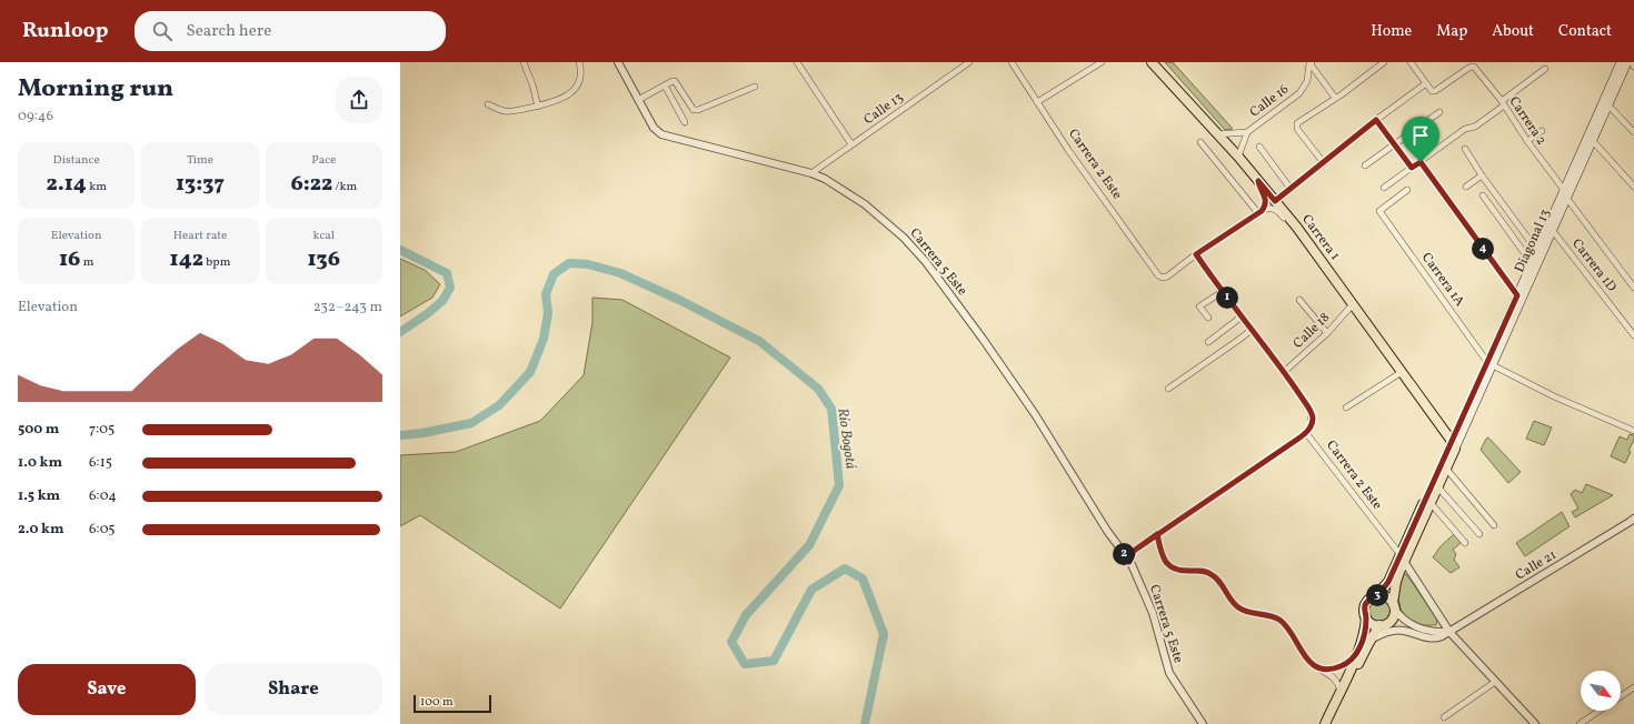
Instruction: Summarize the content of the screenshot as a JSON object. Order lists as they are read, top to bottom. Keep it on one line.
{"streets":{"main road":["Carrera 1","Diagonal 13"],"street":["Calle 16","Calle 13","Carrera 2","Carrera 2 Este","Carrera 5 Este","Carrera 1D","Carrera 1A","Calle 18","Calle 21"]},"crossings":[["Calle 16","Carrera 1"],["Calle 13","Carrera 5 Este"],["Carrera 2","Diagonal 13"],["Carrera 2 Este","Diagonal 13"],["Carrera 2 Este","Calle 21"],["Carrera 1","Diagonal 13"],["Carrera 1","Calle 18"],["Diagonal 13","Carrera 1D"],["Diagonal 13","Carrera 1A"]],"water":["Río Bogotá"],"scale_bar":"100 m","north":"bottom right","page":{"header":"Runloop","search":"Search here","nav":["Home","Map","About","Contact"],"heading":["Morning run","09:46"],"stats":[["Distance","2.14 km"],["Time","13:37"],["Pace","6:22 /km"],["Elevation","16 m"],["Heart rate","142 bpm"],["kcal","136"]],"pins":["4","1","2","3"],"chart":["Elevation","232–243 m"],"list":[{"name":"500 m","note":"7:05"},{"name":"1.0 km","note":"6:15"},{"name":"1.5 km","note":"6:04"},{"name":"2.0 km","note":"6:05"}],"buttons":["Save","Share"],"scale":"100 m"}}
